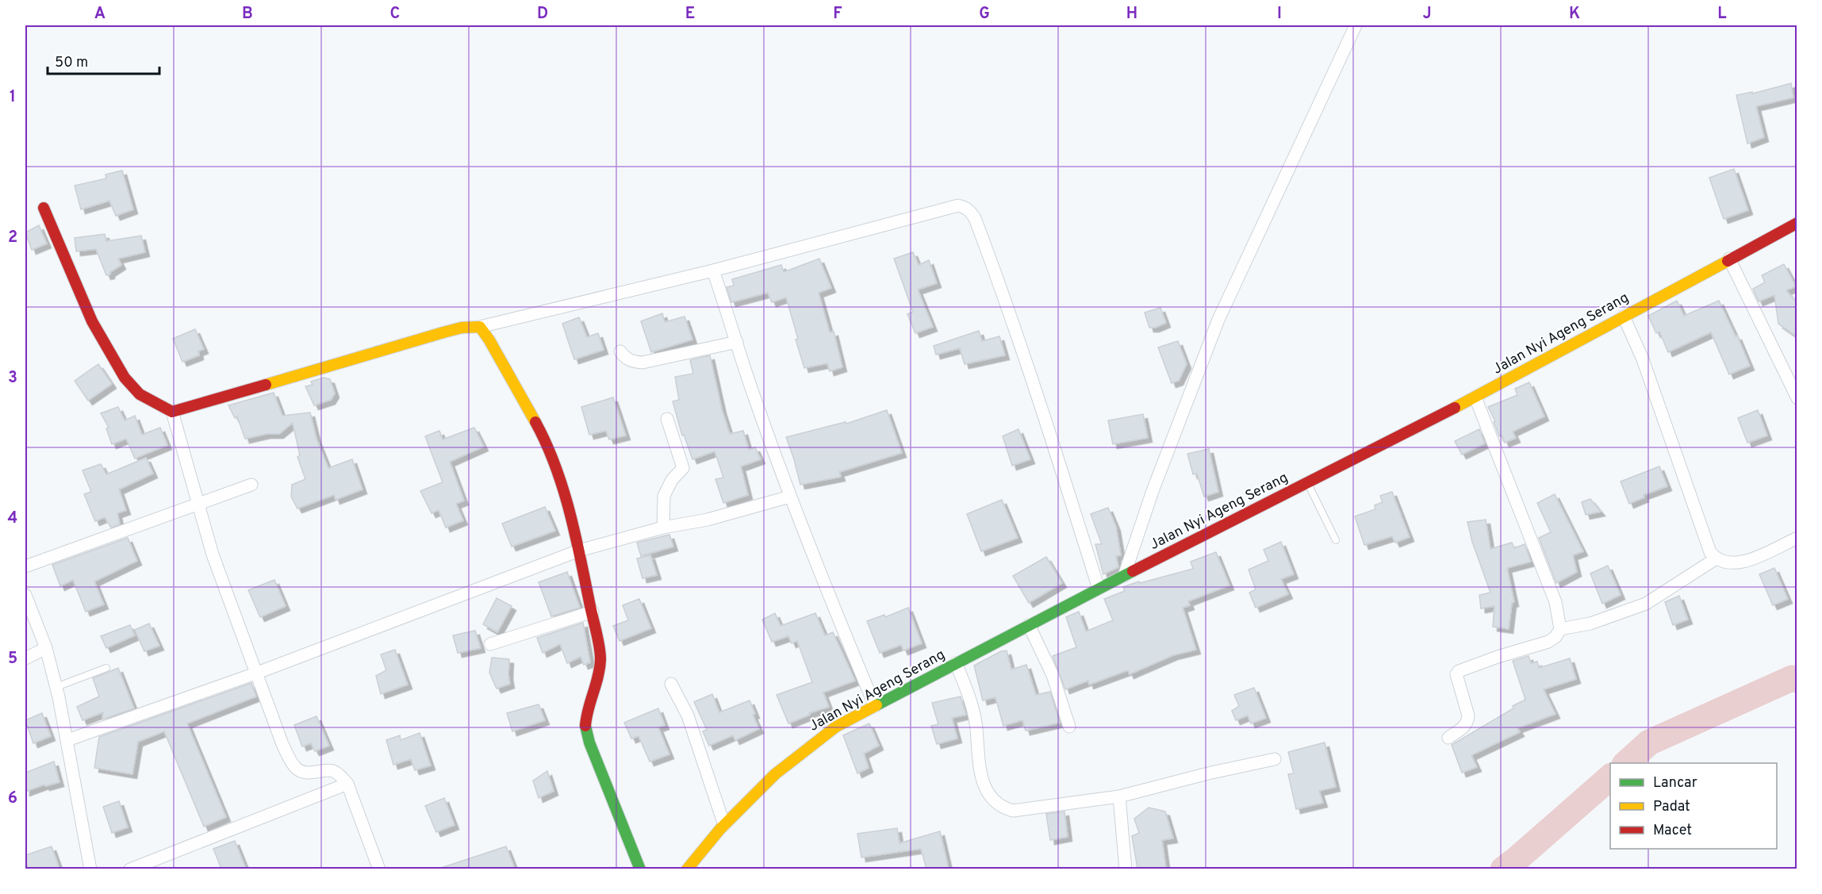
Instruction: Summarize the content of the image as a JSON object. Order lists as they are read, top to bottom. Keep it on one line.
{"streets":{"street":["Jalan Nyi Ageng Serang"]},"legend":["Lancar","Padat","Macet"],"scale_bar":"50 m","grid":{"columns":["A","B","C","D","E","F","G","H","I","J","K","L"],"rows":["1","2","3","4","5","6"]}}
